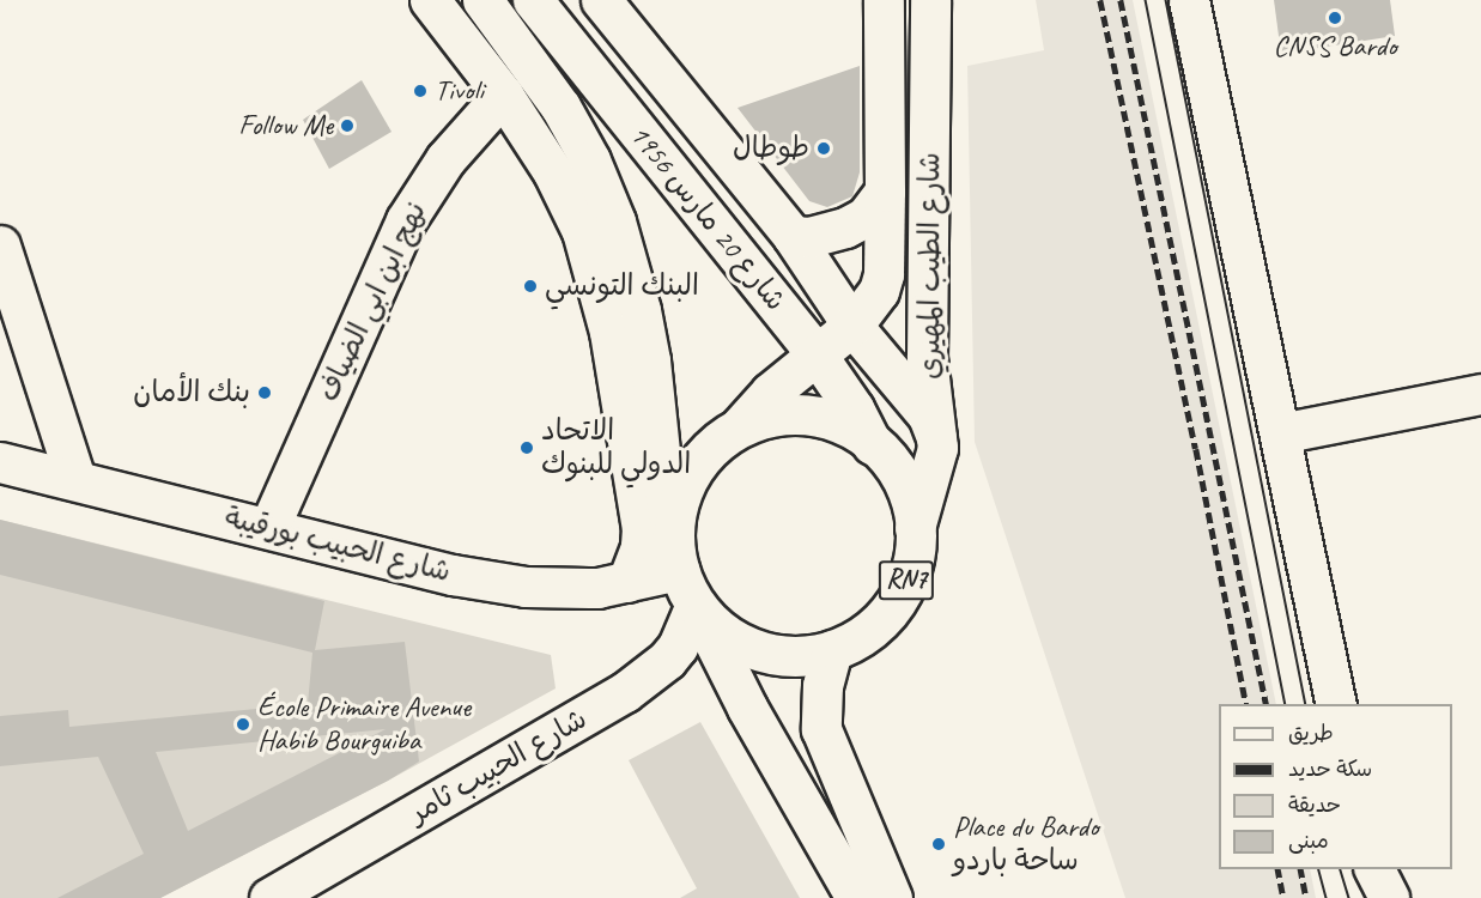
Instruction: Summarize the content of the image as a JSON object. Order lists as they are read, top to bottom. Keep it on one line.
{"streets":{"main road":["شارع 20 مارس 1956","شارع الطيب المهيري","نهج ابن ابي الضياف","شارع الحبيب بورقيبة","RN7","شارع الحبيب ثامر"]},"crossings":[["شارع 20 مارس 1956","شارع الطيب المهيري"],["شارع 20 مارس 1956","شارع الحبيب بورقيبة"],["شارع 20 مارس 1956","RN7"],["شارع 20 مارس 1956","شارع الحبيب ثامر"],["شارع الطيب المهيري","شارع الحبيب بورقيبة"],["شارع الطيب المهيري","RN7"],["شارع الطيب المهيري","شارع الحبيب ثامر"],["نهج ابن ابي الضياف","شارع الحبيب بورقيبة"],["شارع الحبيب بورقيبة","RN7"],["شارع الحبيب بورقيبة","شارع الحبيب ثامر"],["RN7","شارع الحبيب ثامر"]],"places":["CNSS Bardo","Tivoli","Follow Me","طوطال","البنك التونسي","بنك الأمان","الاتحاد الدولي للبنوك","École Primaire Avenue Habib Bourguiba","Place du Bardo ساحة باردو"],"legend":["طريق","سكة حديد","حديقة","مبنى"]}
